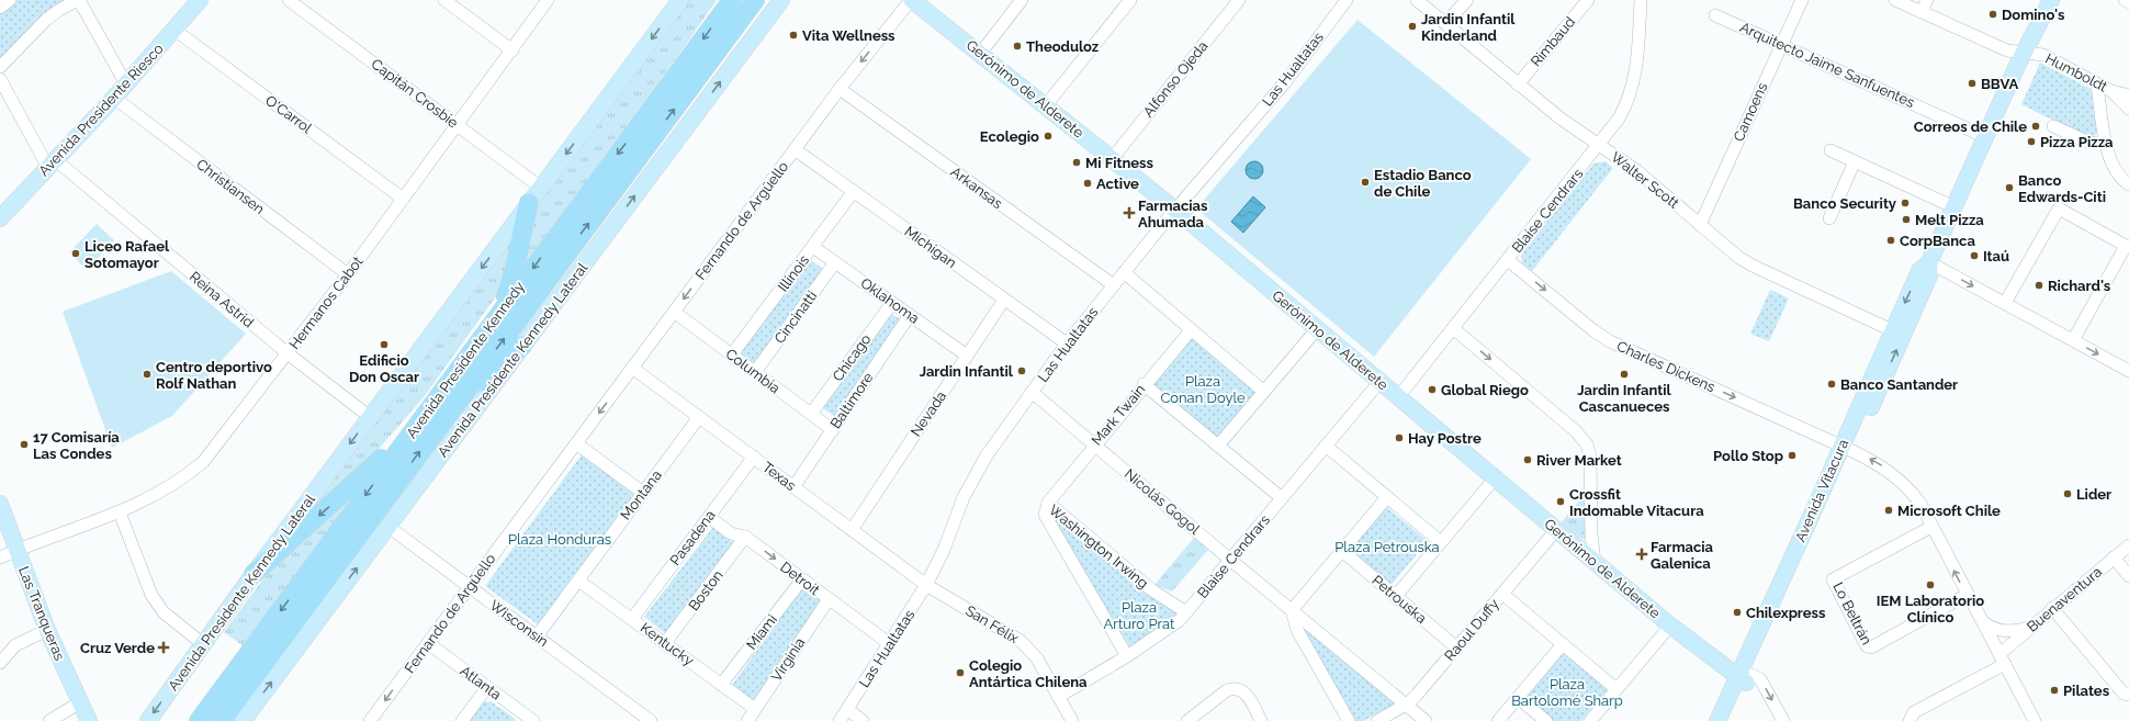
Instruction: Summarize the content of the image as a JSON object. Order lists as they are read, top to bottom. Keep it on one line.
{"streets":{"highway":["Avenida Presidente Kennedy"],"main road":["Gerónimo de Alderete","Avenida Presidente Riesco","Avenida Presidente Kennedy Lateral","Avenida Vitacura","Las Tranqueras"],"street":["Rimbaud","Arquitecto Jaime Sanfuentes","Las Hualtatas","Humboldt","Alfonso Ojeda","Capitán Crosbie","Camoens","O'Carrol","Walter Scott","Christiansen","Arkansas","Blaise Cendrars","Fernando de Argüello","Michigan","Illinois","Reina Astrid","Oklahoma","Hermanos Cabot","Cincinatti","Chicago","Charles Dickens","Columbia","Baltimore","Nevada","Mark Twain","Texas","Montana","Nicolás Gogol","Pasadena","Washington Irwing","Detroit","Boston","Petrouska","Buenaventura","Lo Beltrán","Wisconsin","San Félix","Raoul Duffy","Miami","Kentucky","Virginia","Atlanta"]},"crossings":[["Rimbaud","Walter Scott"],["Arquitecto Jaime Sanfuentes","Camoens"],["Arquitecto Jaime Sanfuentes","Avenida Vitacura"],["Las Hualtatas","Gerónimo de Alderete"],["Las Hualtatas","Arkansas"],["Las Hualtatas","Michigan"],["Las Hualtatas","Texas"],["Las Hualtatas","Nicolás Gogol"],["Las Hualtatas","Detroit"],["Las Hualtatas","San Félix"],["Humboldt","Avenida Vitacura"],["Alfonso Ojeda","Gerónimo de Alderete"],["Gerónimo de Alderete","Blaise Cendrars"],["Gerónimo de Alderete","Fernando de Argüello"],["Gerónimo de Alderete","Avenida Vitacura"],["Gerónimo de Alderete","Raoul Duffy"],["Capitán Crosbie","Hermanos Cabot"],["Capitán Crosbie","Avenida Presidente Kennedy Lateral"],["Avenida Presidente Riesco","O'Carrol"],["Avenida Presidente Riesco","Christiansen"],["Avenida Presidente Riesco","Reina Astrid"],["Camoens","Walter Scott"],["O'Carrol","Hermanos Cabot"],["Walter Scott","Blaise Cendrars"],["Walter Scott","Avenida Vitacura"],["Christiansen","Hermanos Cabot"],["Arkansas","Fernando de Argüello"],["Blaise Cendrars","Charles Dickens"],["Blaise Cendrars","Nicolás Gogol"],["Blaise Cendrars","Washington Irwing"],["Blaise Cendrars","San Félix"],["Fernando de Argüello","Michigan"],["Fernando de Argüello","Columbia"],["Fernando de Argüello","Texas"],["Fernando de Argüello","Wisconsin"],["Fernando de Argüello","Atlanta"],["Michigan","Illinois"],["Michigan","Nevada"],["Illinois","Oklahoma"],["Illinois","Columbia"],["Reina Astrid","Hermanos Cabot"],["Reina Astrid","Avenida Presidente Kennedy Lateral"],["Oklahoma","Cincinatti"],["Oklahoma","Chicago"],["Oklahoma","Baltimore"],["Oklahoma","Nevada"],["Hermanos Cabot","Las Tranqueras"],["Cincinatti","Columbia"],["Chicago","Columbia"],["Avenida Presidente Kennedy Lateral","Wisconsin"],["Charles Dickens","Avenida Vitacura"],["Columbia","Baltimore"],["Baltimore","Texas"],["Nevada","Texas"],["Mark Twain","Nicolás Gogol"],["Mark Twain","Washington Irwing"],["Texas","Montana"],["Texas","Pasadena"],["Texas","San Félix"],["Montana","Wisconsin"],["Montana","Kentucky"],["Nicolás Gogol","Raoul Duffy"],["Pasadena","Detroit"],["Pasadena","Kentucky"],["Detroit","Boston"],["Detroit","Miami"],["Detroit","Virginia"],["Boston","Kentucky"],["Petrouska","Raoul Duffy"],["Miami","Kentucky"],["Kentucky","Virginia"]],"one_way":["Fernando de Argüello","Charles Dickens"],"parks":["Plaza Conan Doyle","Plaza Honduras","Plaza Petrouska","Plaza Arturo Prat","Plaza Bartolomé Sharp"],"places":{"other":["Domino's","Jardin Infantil Kinderland","Vita Wellness","Theoduloz","BBVA","Correos de Chile","Ecolegio","Pizza Pizza","Mi Fitness","Estadio Banco de Chile","Active","Banco Edwards-Citi","Banco Security","Melt Pizza","CorpBanca","Liceo Rafael Sotomayor","Itaú","Richard's","Edificio Don Oscar","Jardin Infantil","Centro deportivo Rolf Nathan","Jardin Infantil Cascanueces","Banco Santander","Global Riego","Hay Postre","17 Comisaría Las Condes","Pollo Stop","River Market","Lider","Crossfit Indomable Vitacura","Microsoft Chile","IEM Laboratorio Clínico","Chilexpress","Colegio Antártica Chilena","Pilates"],"health":["Farmacias Ahumada","Farmacia Galenica","Cruz Verde"]}}
